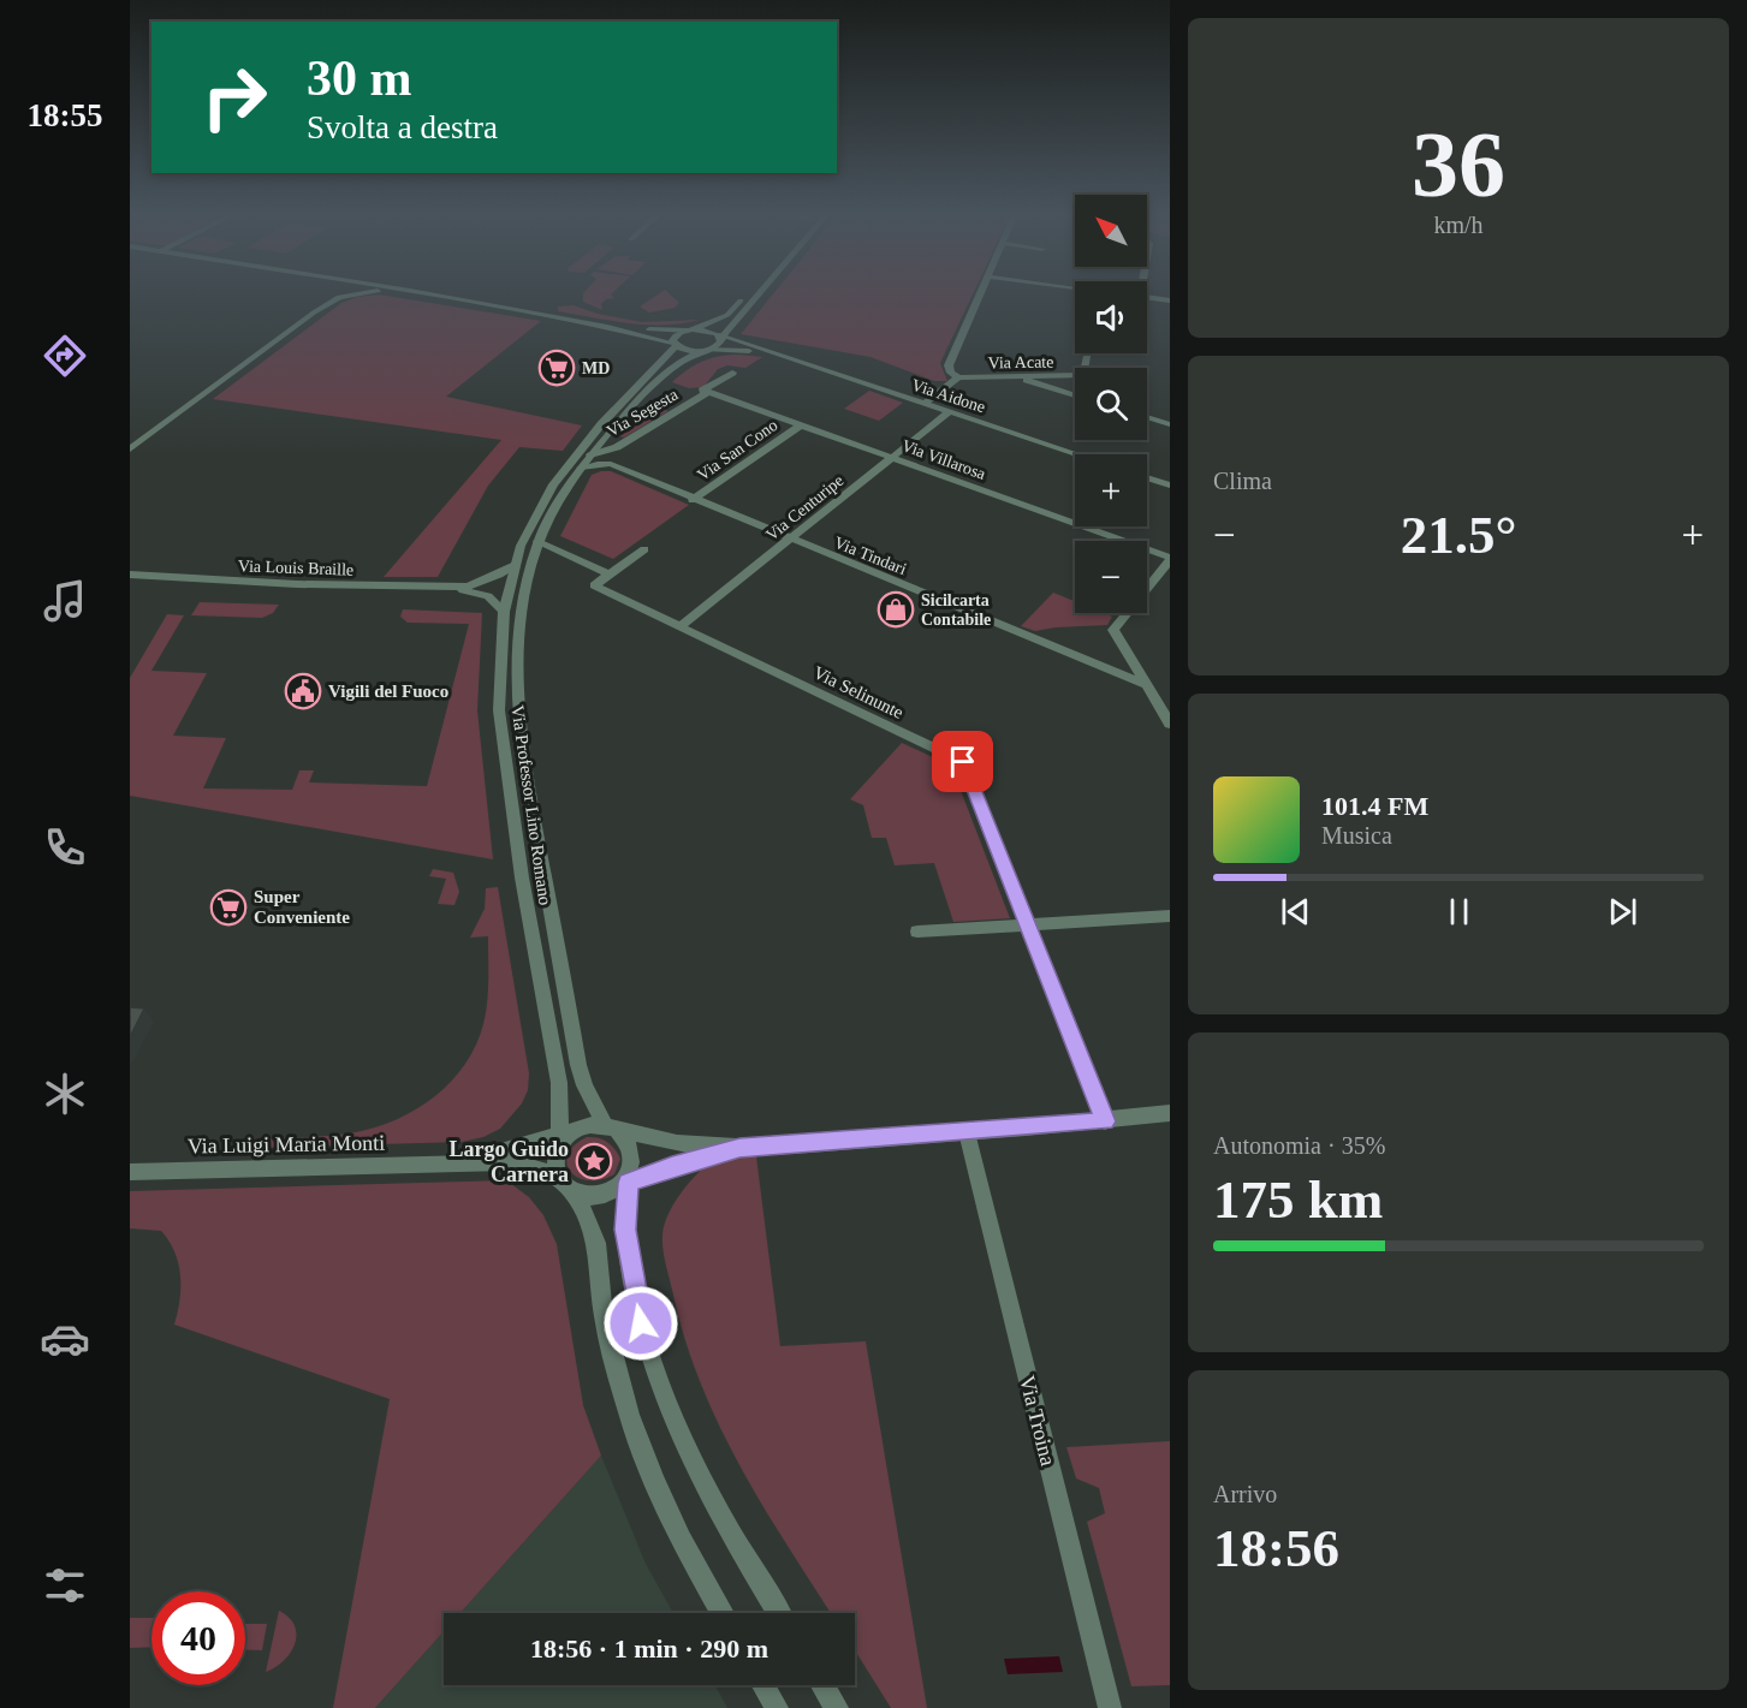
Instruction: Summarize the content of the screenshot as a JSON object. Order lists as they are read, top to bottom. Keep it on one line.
{"streets":{"street":["Via Acate","Via Aidone","Via Segesta","Via San Cono","Via Villarosa","Via Centuripe","Via Tindari","Via Louis Braille","Via Selinunte","Via Professor Lino Romano","Via Luigi Maria Monti","Via Troina"]},"crossings":[["Via Aidone","Via Centuripe"],["Via Segesta","Via Villarosa"],["Via Segesta","Via Professor Lino Romano"],["Via San Cono","Via Villarosa"],["Via San Cono","Via Tindari"],["Via Villarosa","Via Centuripe"],["Via Centuripe","Via Tindari"],["Via Centuripe","Via Selinunte"],["Via Tindari","Via Professor Lino Romano"]],"places":{"supermarket":["MD","Super Conveniente"],"shop":["Sicilcarta Contabile"],"public building":["Vigili del Fuoco"],"place":["Largo Guido Carnera"]},"north":"top left","page":{"tabs":"18:55","tile":[["36","km/h"],"Clima",["Autonomia · 35%","175 km"],["Arrivo","18:56"]],"turn":["30 m","Svolta a destra"],"map_buttons":["+","−"],"heat":["−","21.5°","+"],"song":["101.4 FM","Musica"],"limit":"40","trip":"18:56 · 1 min · 290 m"}}
